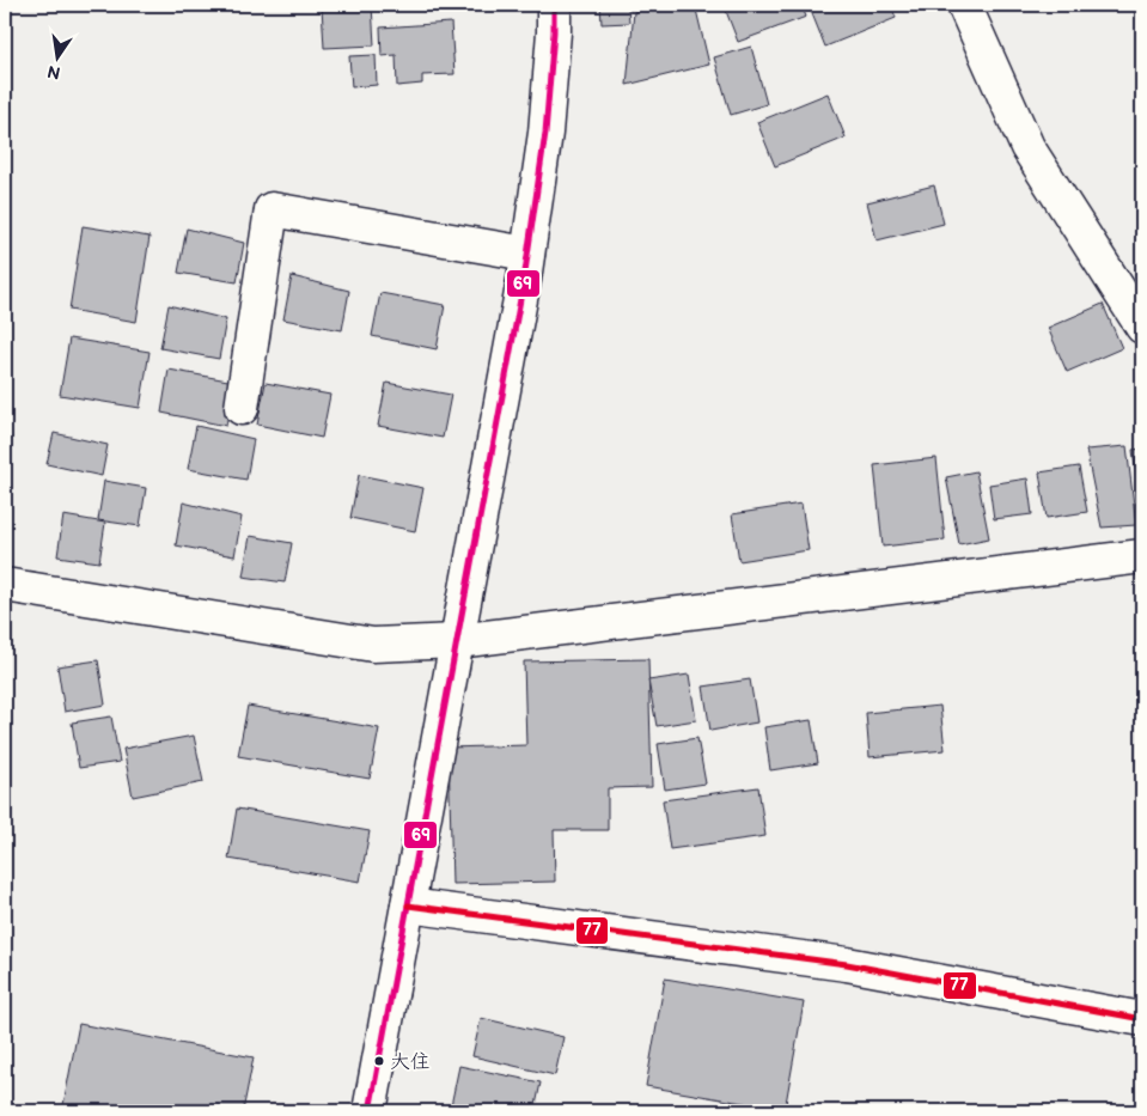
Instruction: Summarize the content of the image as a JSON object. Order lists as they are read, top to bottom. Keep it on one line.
{"places":["大住"],"lines":["transit line 69","transit line 77"],"north":"bottom"}
